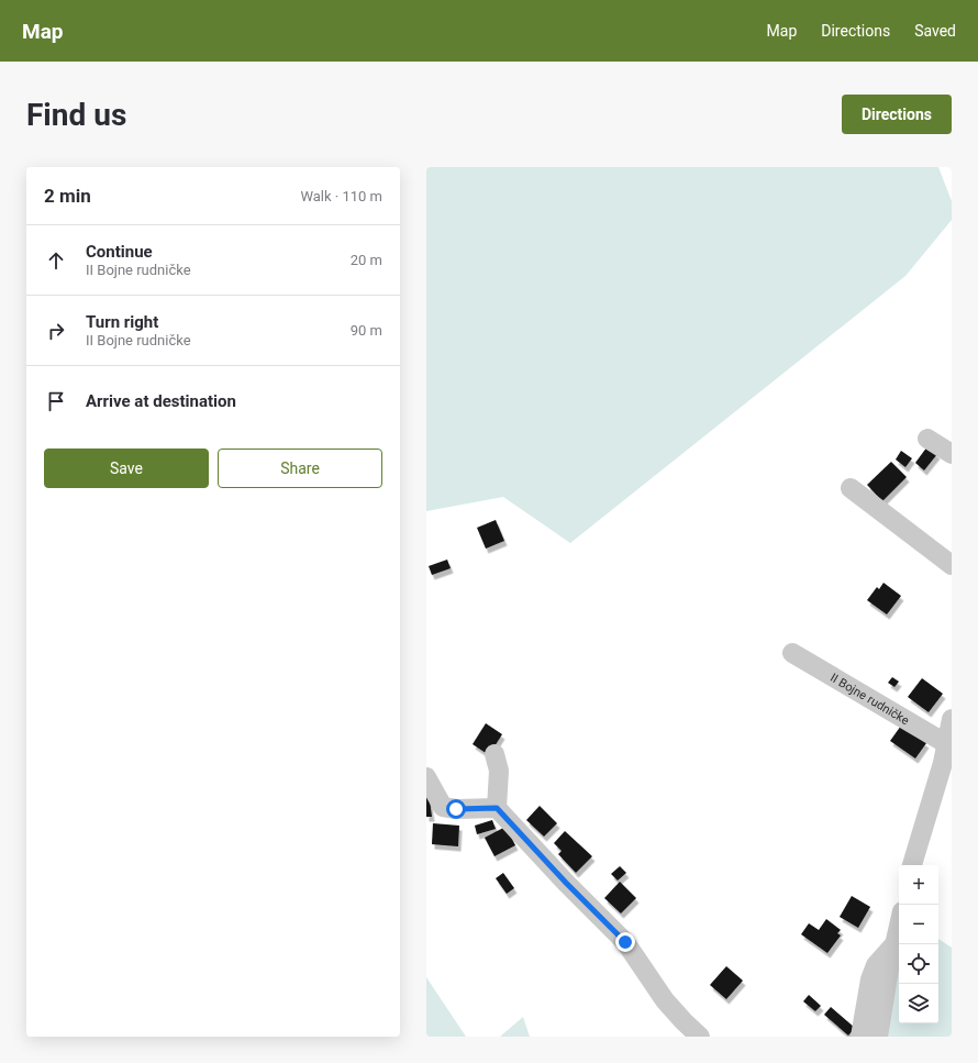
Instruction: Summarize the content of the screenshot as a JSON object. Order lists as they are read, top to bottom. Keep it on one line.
{"streets":{"street":["II Bojne rudničke"]},"page":{"header":"Map","nav":["Map","Directions","Saved"],"buttons":["Directions",["Save","Share"]],"title":"Find us","heading":["2 min","Walk · 110 m"],"list":[["Continue","II Bojne rudničke","20 m"],["Turn right","II Bojne rudničke","90 m"],"Arrive at destination"],"map_buttons":["+","−"]}}
